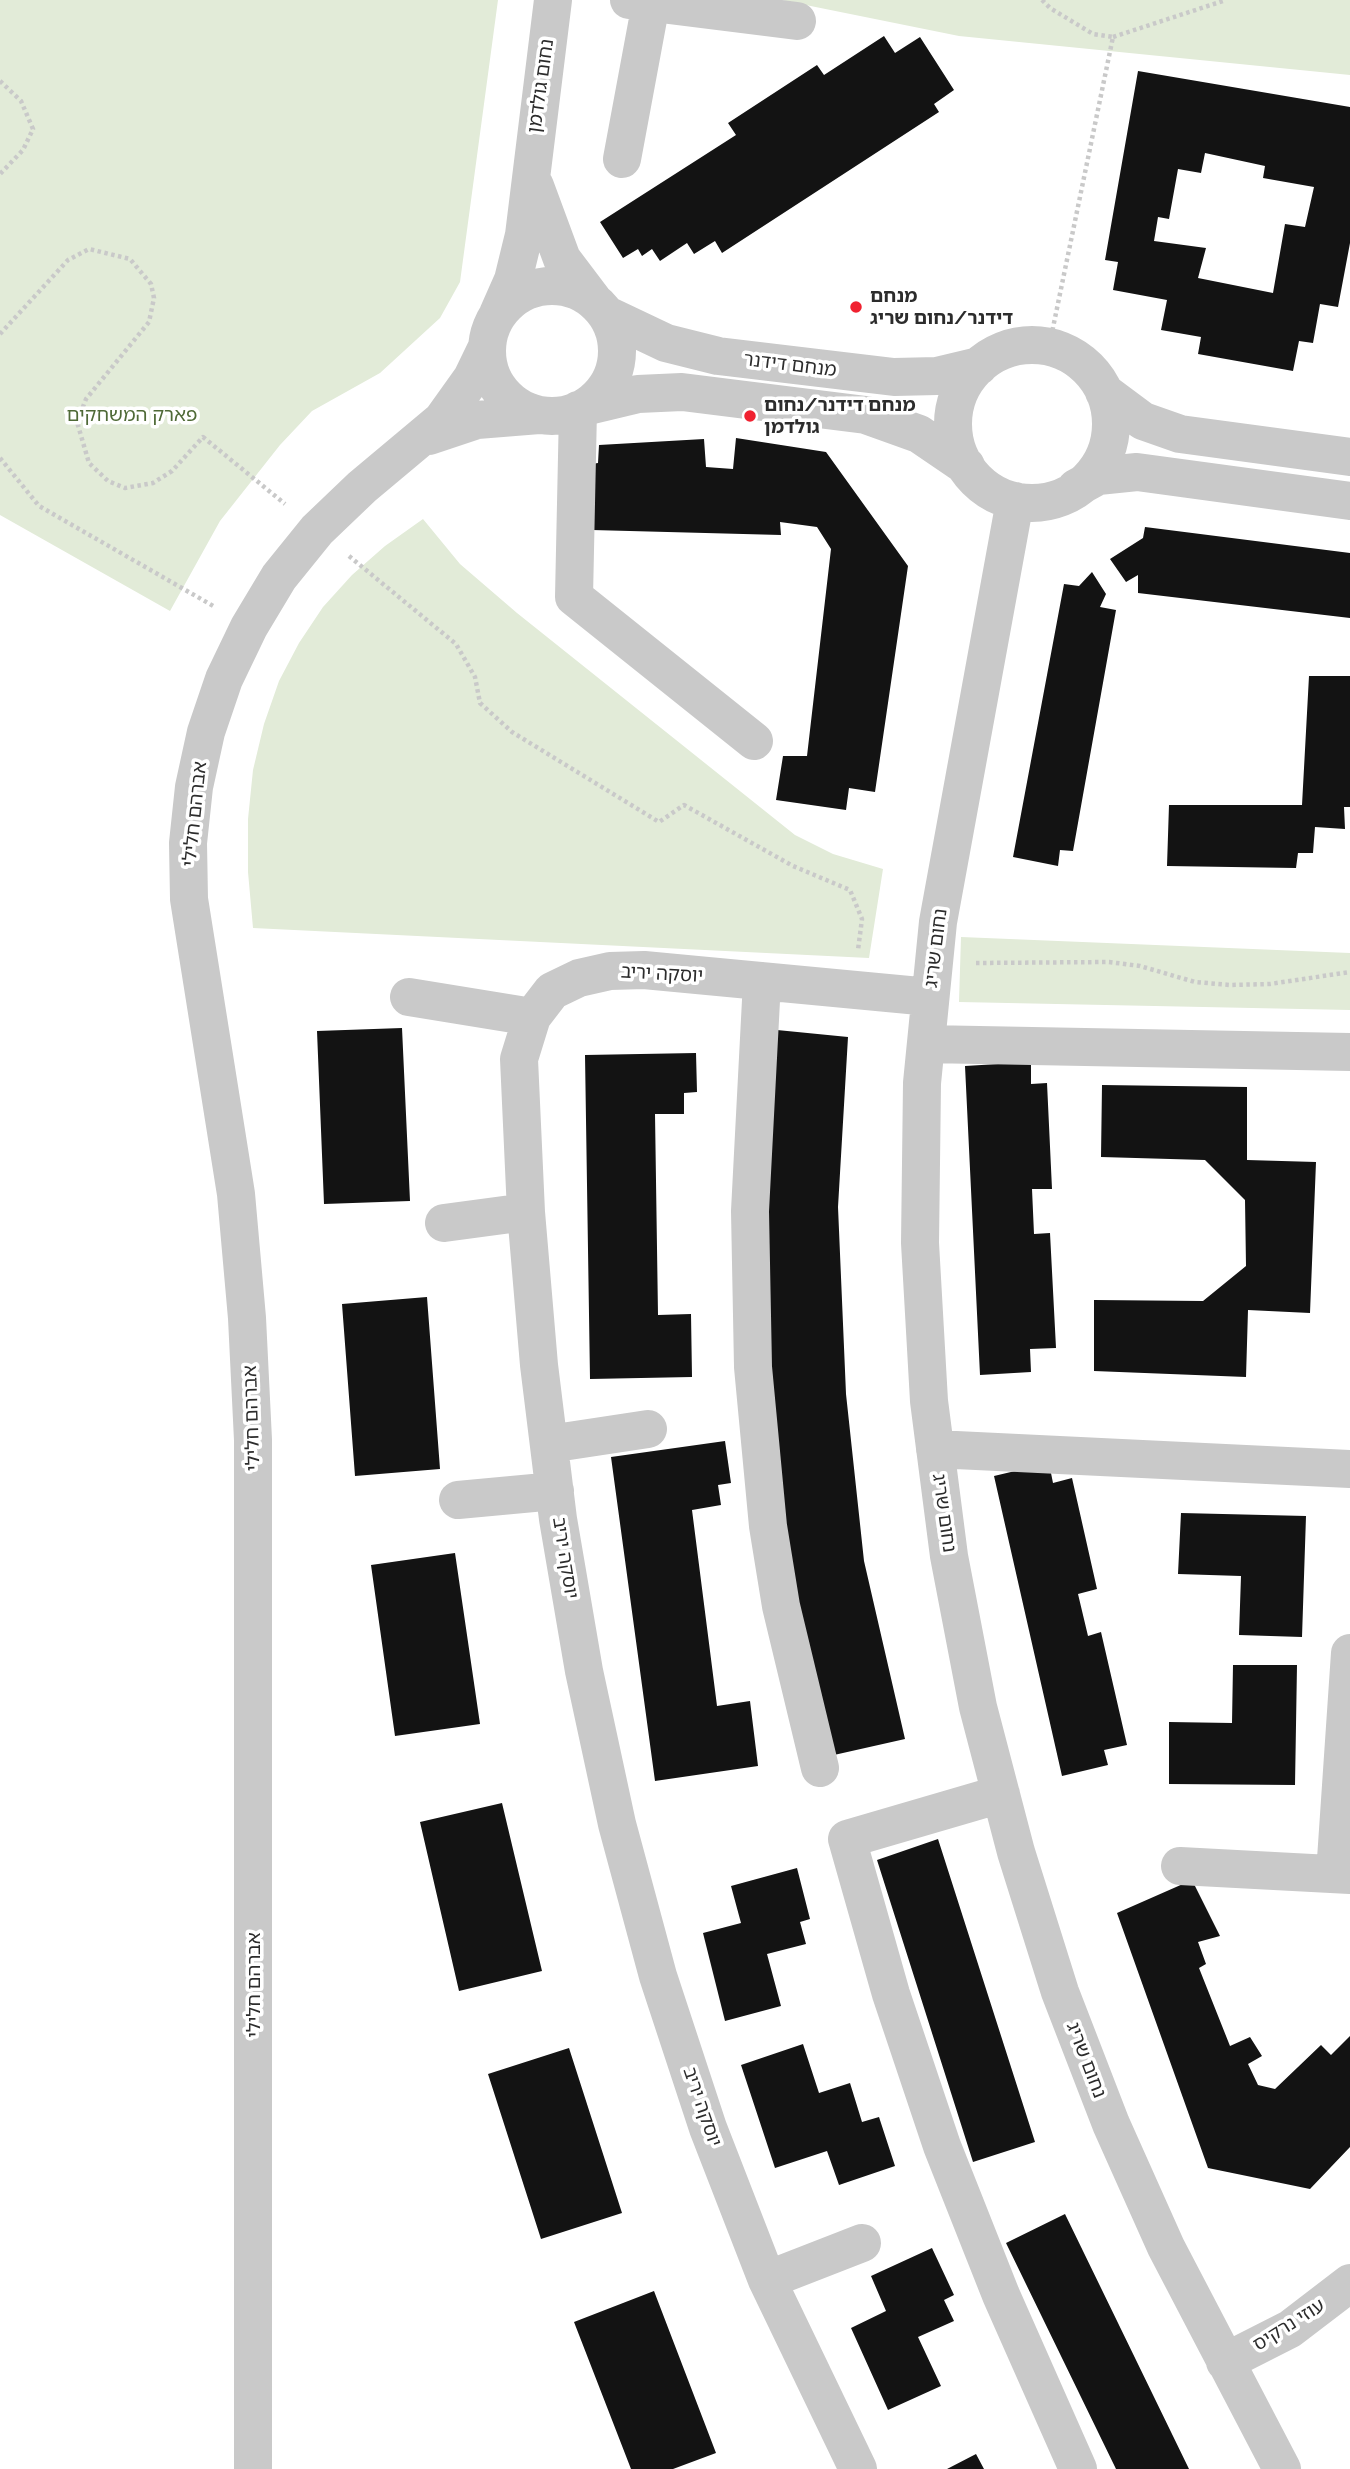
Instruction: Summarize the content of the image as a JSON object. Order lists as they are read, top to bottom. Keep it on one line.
{"streets":{"street":["נחום גולדמן","מנחם דידנר","אברהם חלילי","נחום שריג","יוסקה יריב","עוזי נרקיס"]},"crossings":[["נחום גולדמן","מנחם דידנר"],["נחום גולדמן","אברהם חלילי"],["מנחם דידנר","אברהם חלילי"],["מנחם דידנר","נחום שריג"],["נחום שריג","יוסקה יריב"],["נחום שריג","עוזי נרקיס"]],"parks":["פארק המשחקים"],"places":["מנחם דידנר/נחום שריג","מנחם דידנר/נחום גולדמן"]}
